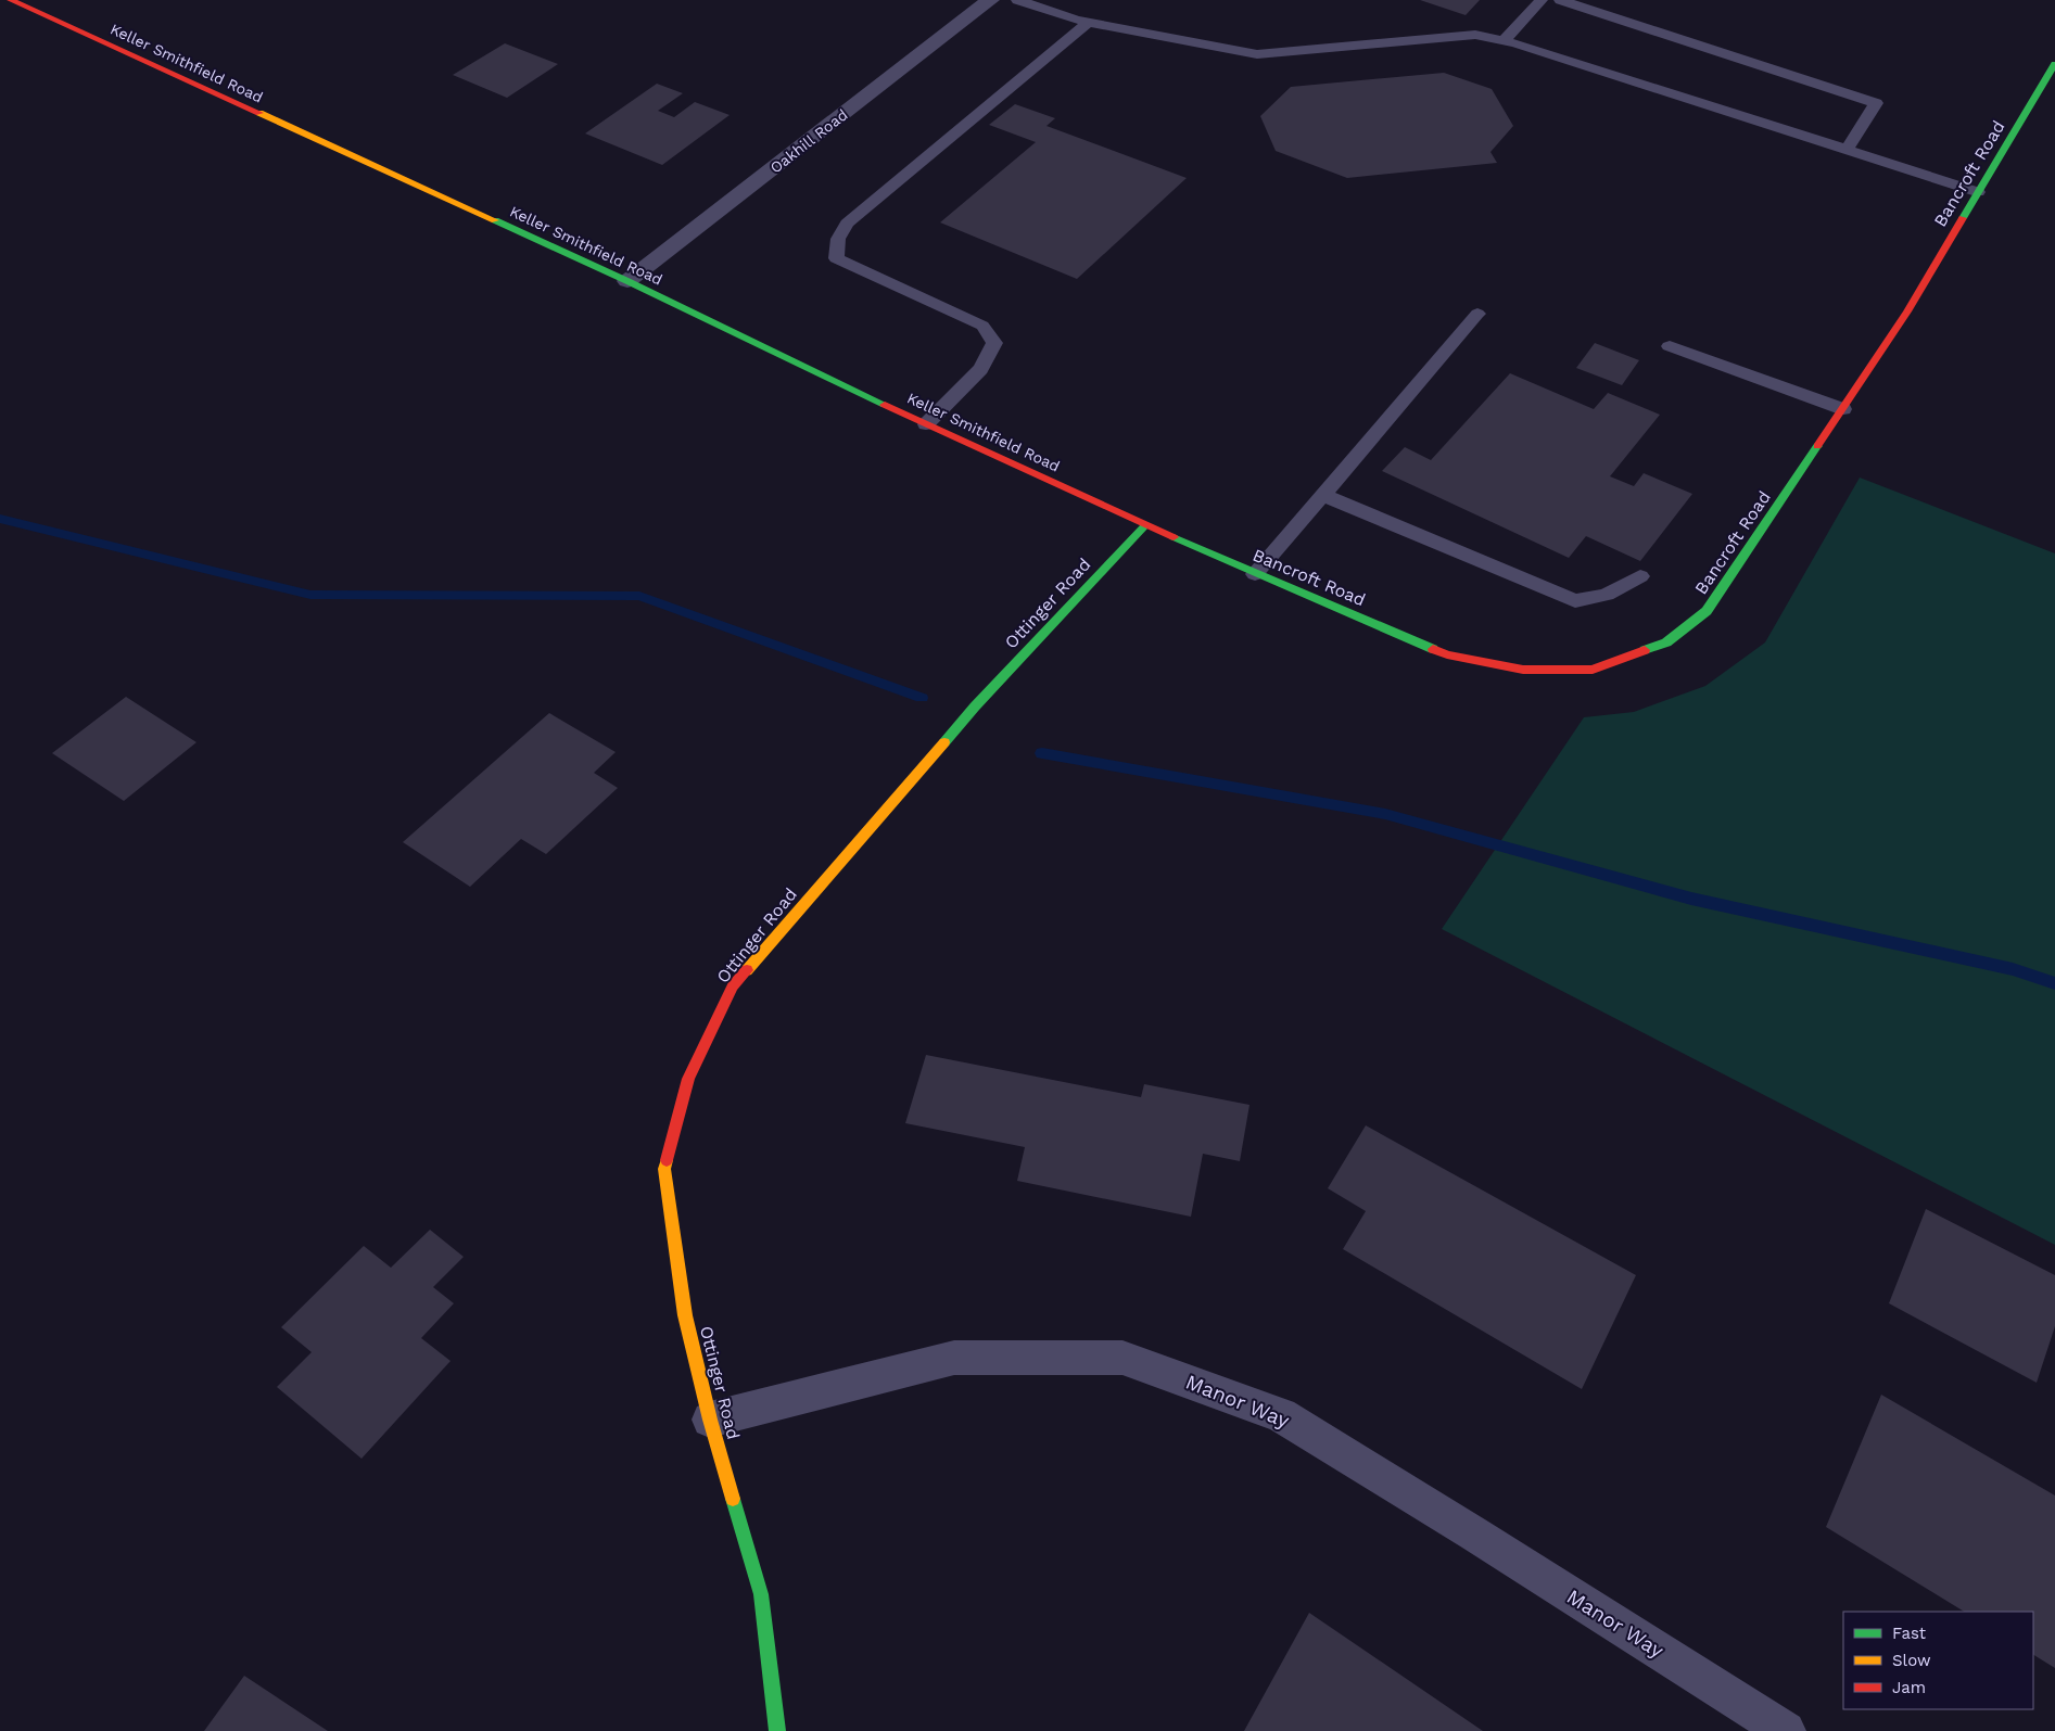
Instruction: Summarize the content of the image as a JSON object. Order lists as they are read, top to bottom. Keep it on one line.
{"streets":{"street":["Keller Smithfield Road","Oakhill Road","Bancroft Road","Ottinger Road","Manor Way"]},"crossings":[["Keller Smithfield Road","Oakhill Road"],["Keller Smithfield Road","Bancroft Road"],["Keller Smithfield Road","Ottinger Road"],["Bancroft Road","Ottinger Road"],["Ottinger Road","Manor Way"]],"legend":["Fast","Slow","Jam"]}
